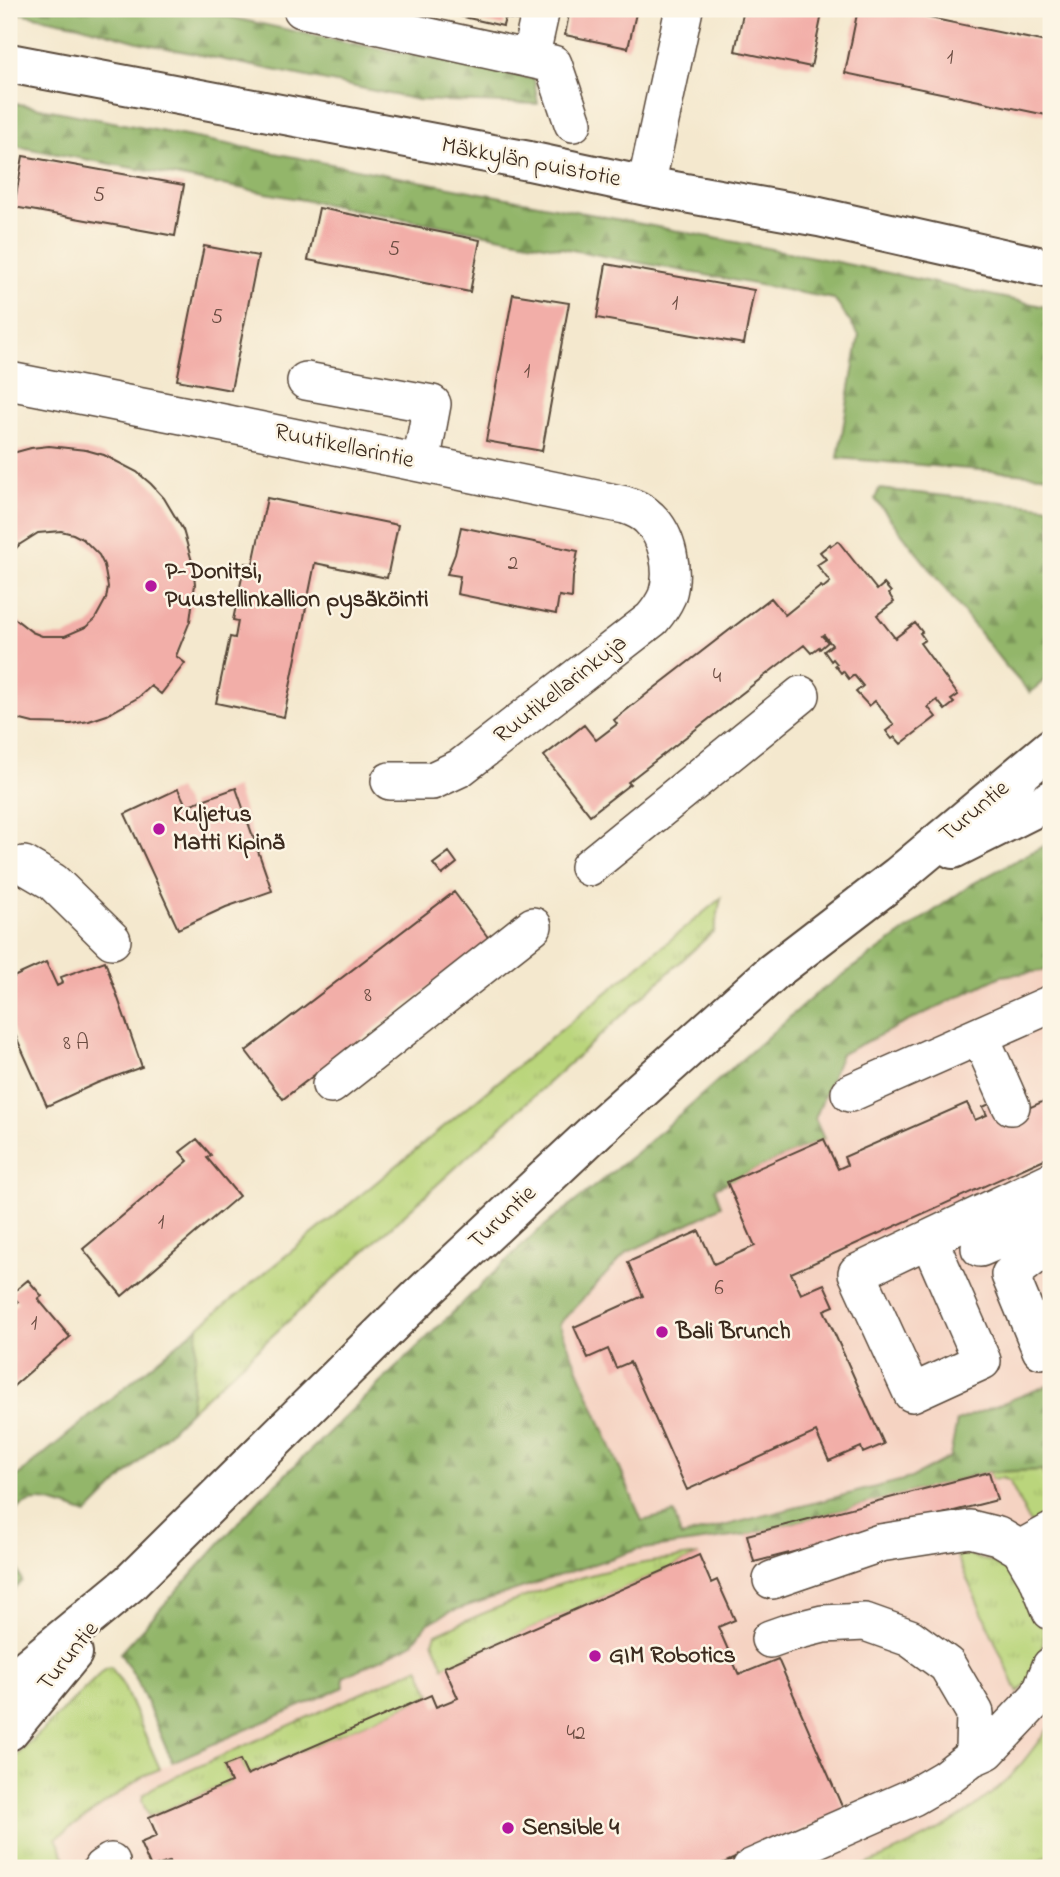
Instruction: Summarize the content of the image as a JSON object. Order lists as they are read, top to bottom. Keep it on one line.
{"streets":{"main road":["Mäkkylän puistotie","Turuntie"],"street":["Ruutikellarintie","Ruutikellarinkuja"]},"crossings":[["Ruutikellarintie","Ruutikellarinkuja"]],"places":["P-Donitsi, Puustellinkallion pysäköinti","Kuljetus Matti Kipinä","Bali Brunch","GIM Robotics","Sensible 4"],"house_numbers":["1","5","5","1","5","1","2","4","8","8 A","1","6","1","42"]}
